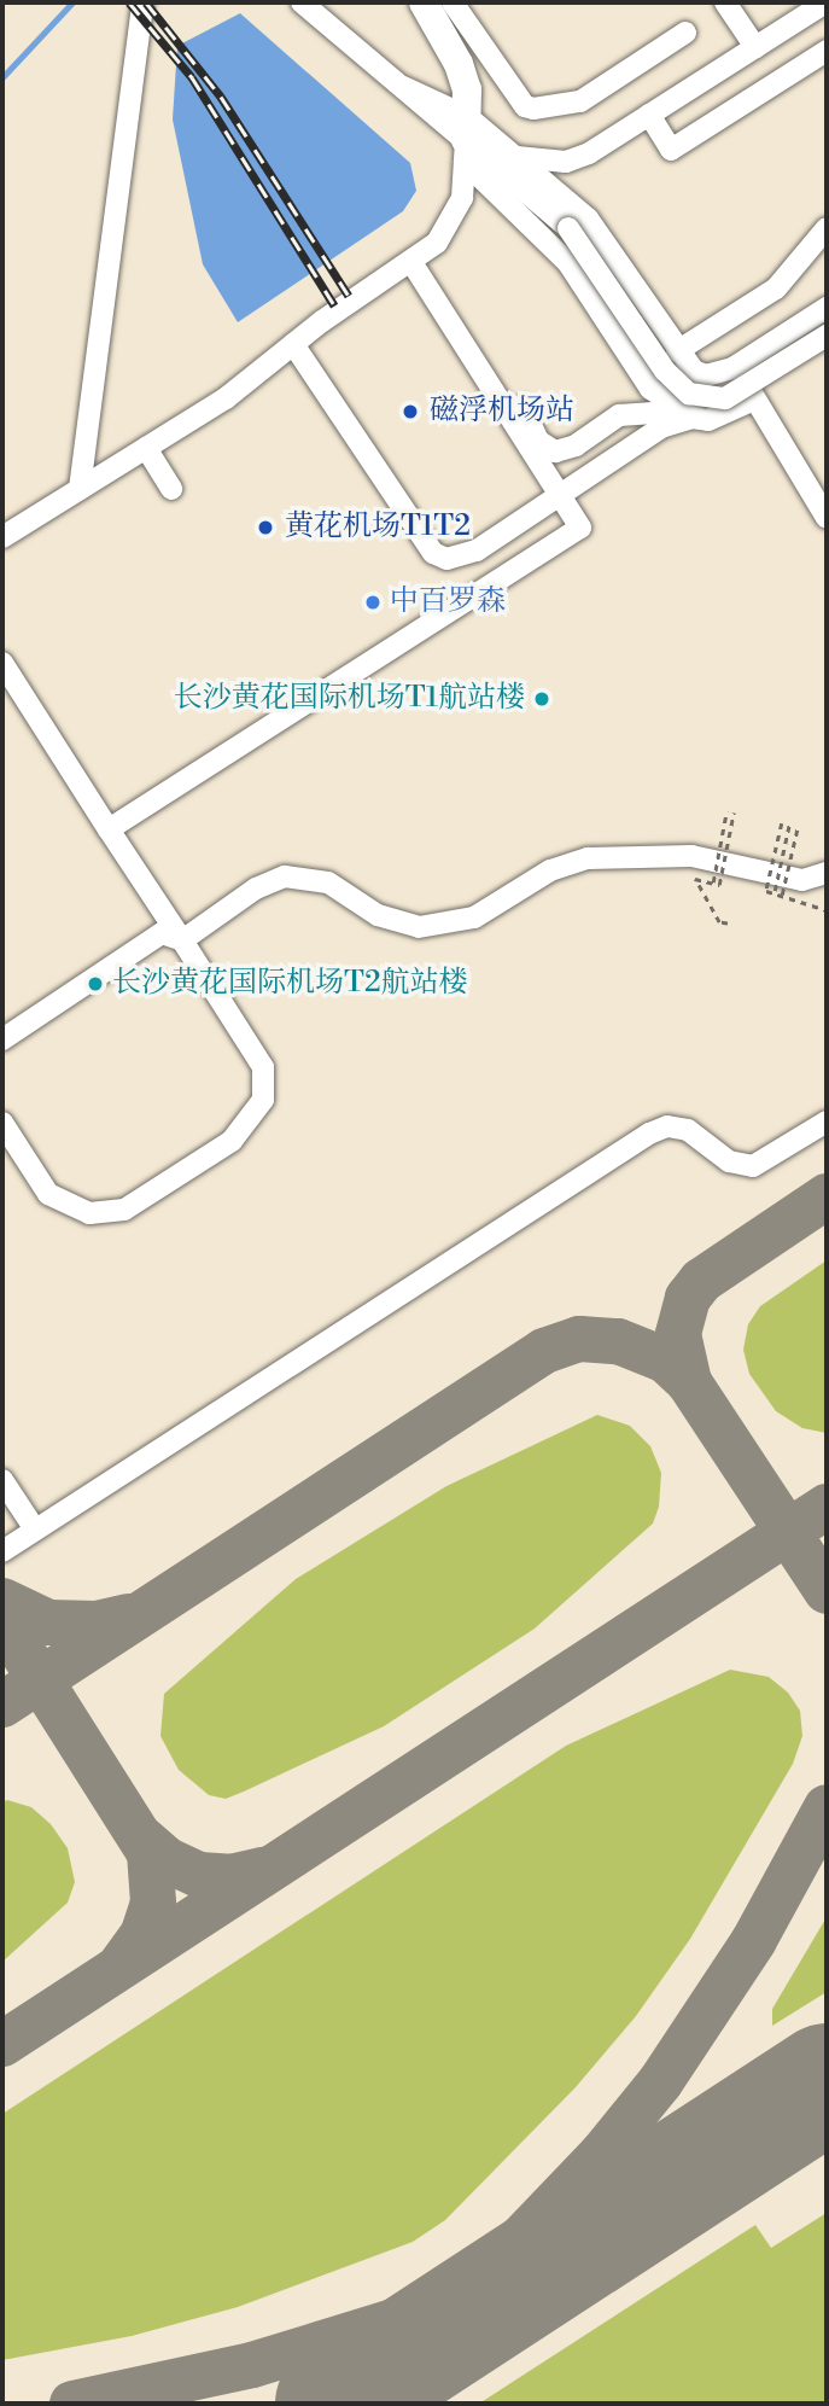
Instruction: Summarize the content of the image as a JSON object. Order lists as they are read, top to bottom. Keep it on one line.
{"places":["磁浮机场站","黄花机场T1T2","中百罗森","长沙黄花国际机场T1航站楼","长沙黄花国际机场T2航站楼"]}
